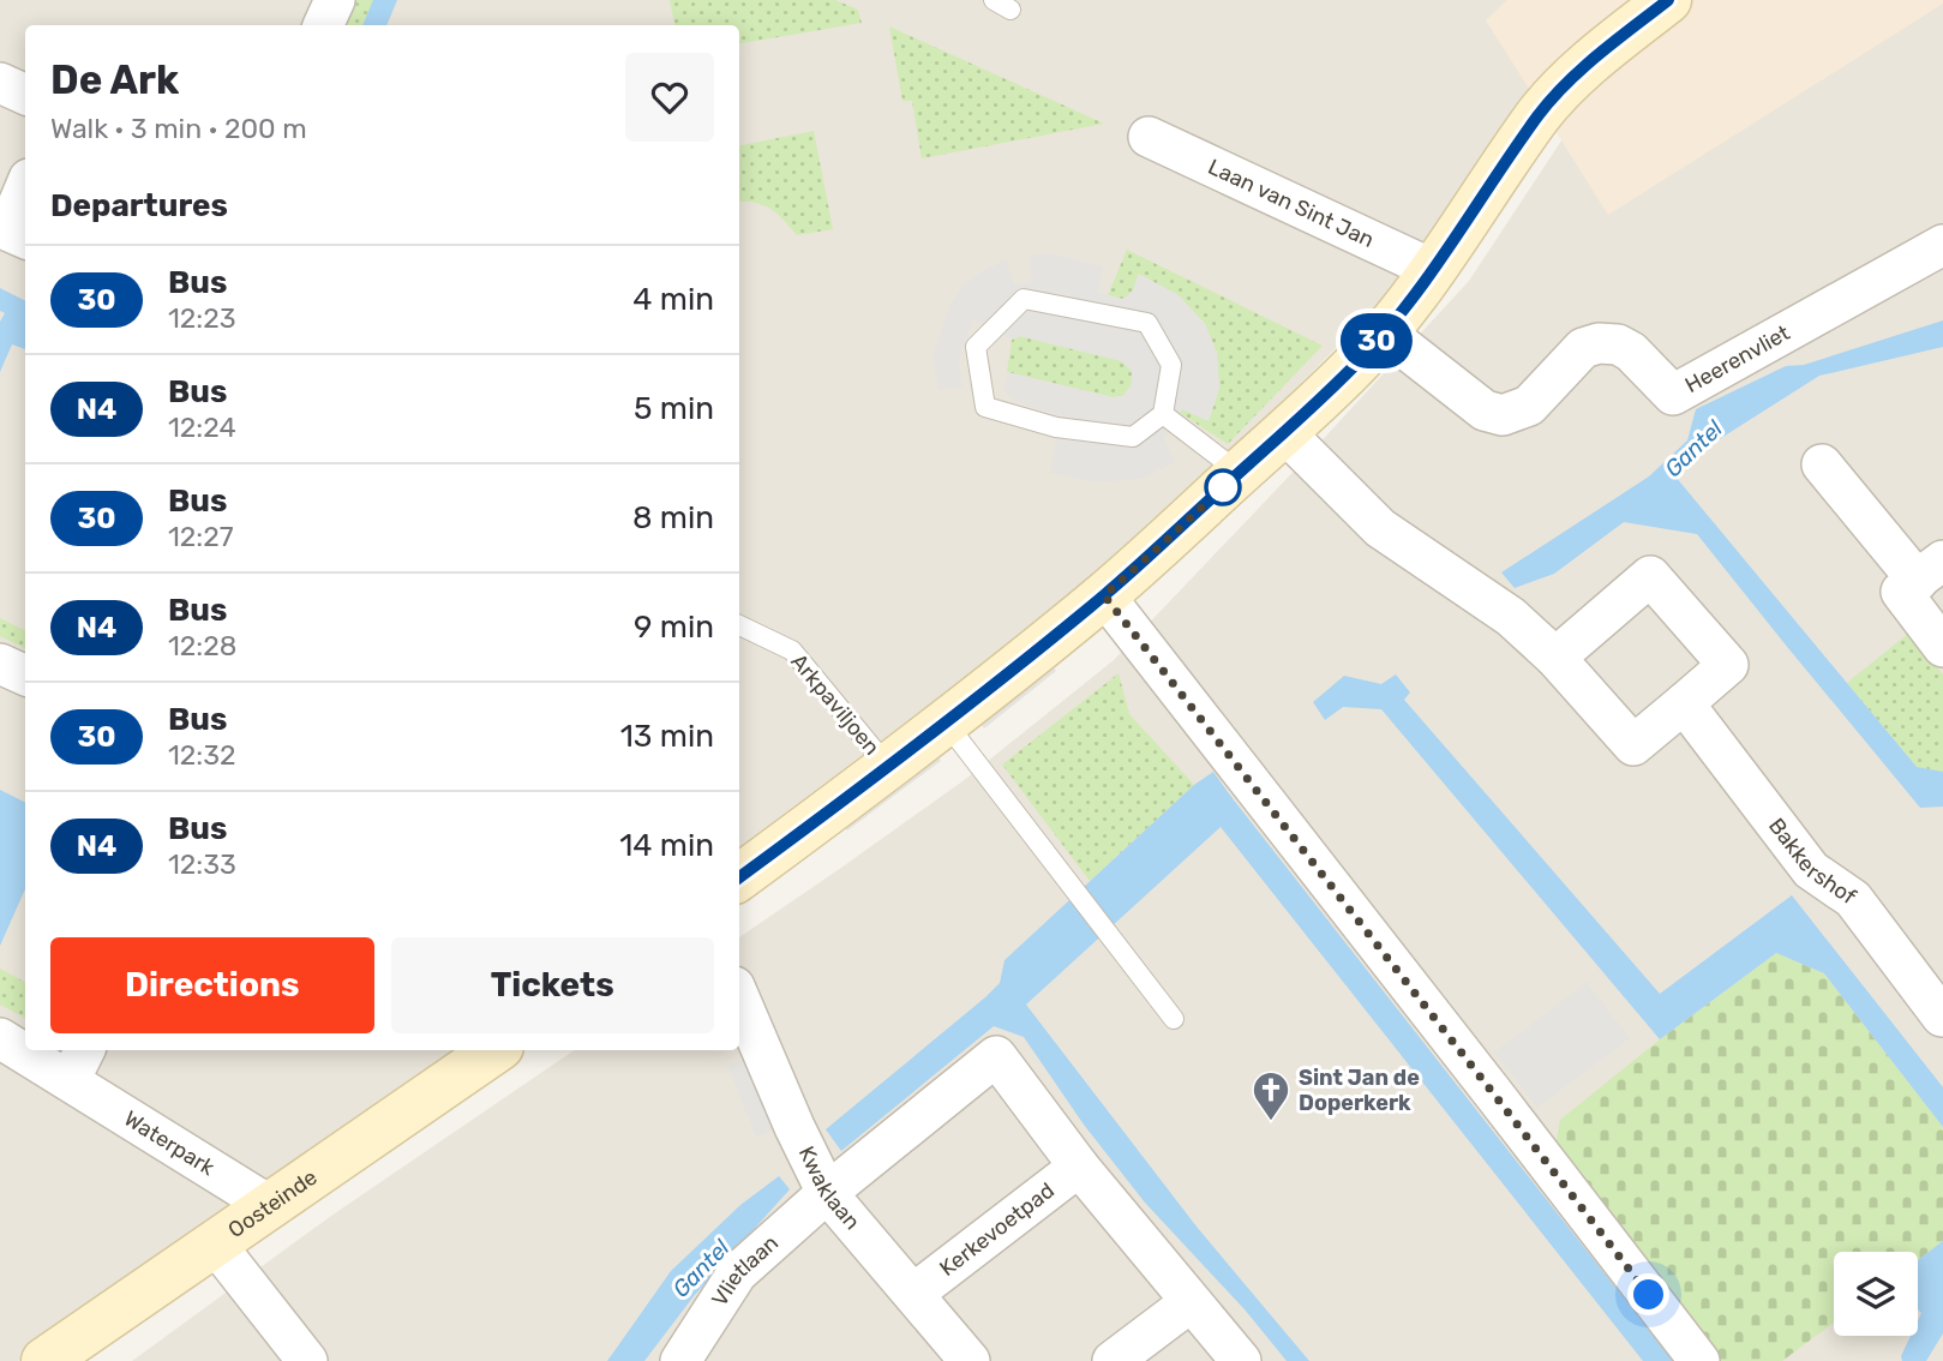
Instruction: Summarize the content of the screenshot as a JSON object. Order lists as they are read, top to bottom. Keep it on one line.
{"streets":{"street":["Laan van Sint Jan","Heerenvliet","Bakkershof","Waterpark","Kwaklaan","Oosteinde","Kerkevoetpad","Vlietlaan"],"lane":["Arkpaviljoen"]},"crossings":[["Waterpark","Oosteinde"],["Kwaklaan","Kerkevoetpad"],["Kwaklaan","Vlietlaan"],["Kerkevoetpad","Vlietlaan"]],"water":["Gantel"],"places":{"church":["Sint Jan de Doperkerk"]},"lines":["bus line 30"],"page":{"on_map":"30","heading":[["De Ark","Walk · 3 min · 200 m"],"Departures"],"list":[{"mark":"30","name":"Bus","note":"12:23","value":"4 min"},{"mark":"N4","name":"Bus","note":"12:24","value":"5 min"},{"mark":"30","name":"Bus","note":"12:27","value":"8 min"},{"mark":"N4","name":"Bus","note":"12:28","value":"9 min"},{"mark":"30","name":"Bus","note":"12:32","value":"13 min"},{"mark":"N4","name":"Bus","note":"12:33","value":"14 min"}],"buttons":["Directions","Tickets"]}}
